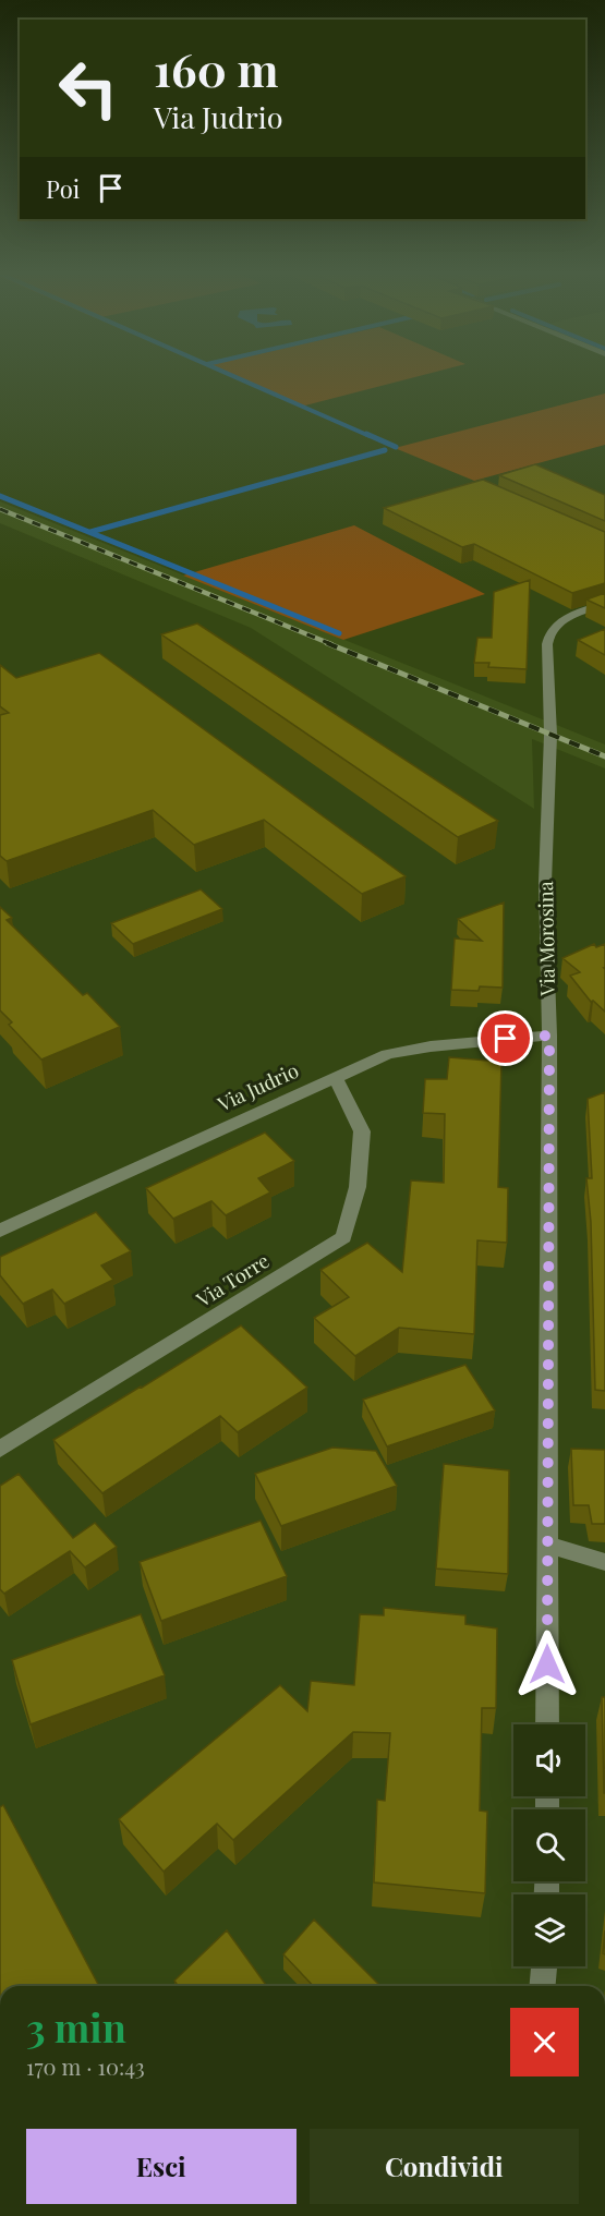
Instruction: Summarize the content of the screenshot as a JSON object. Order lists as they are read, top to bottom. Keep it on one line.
{"streets":{"street":["Via Morosina","Via Judrio","Via Torre"]},"crossings":[["Via Morosina","Via Judrio"],["Via Judrio","Via Torre"]],"page":{"turn":["160 m","Via Judrio"],"then":"Poi","heading":["3 min","170 m · 10:43"],"buttons":["Esci","Condividi"]}}
